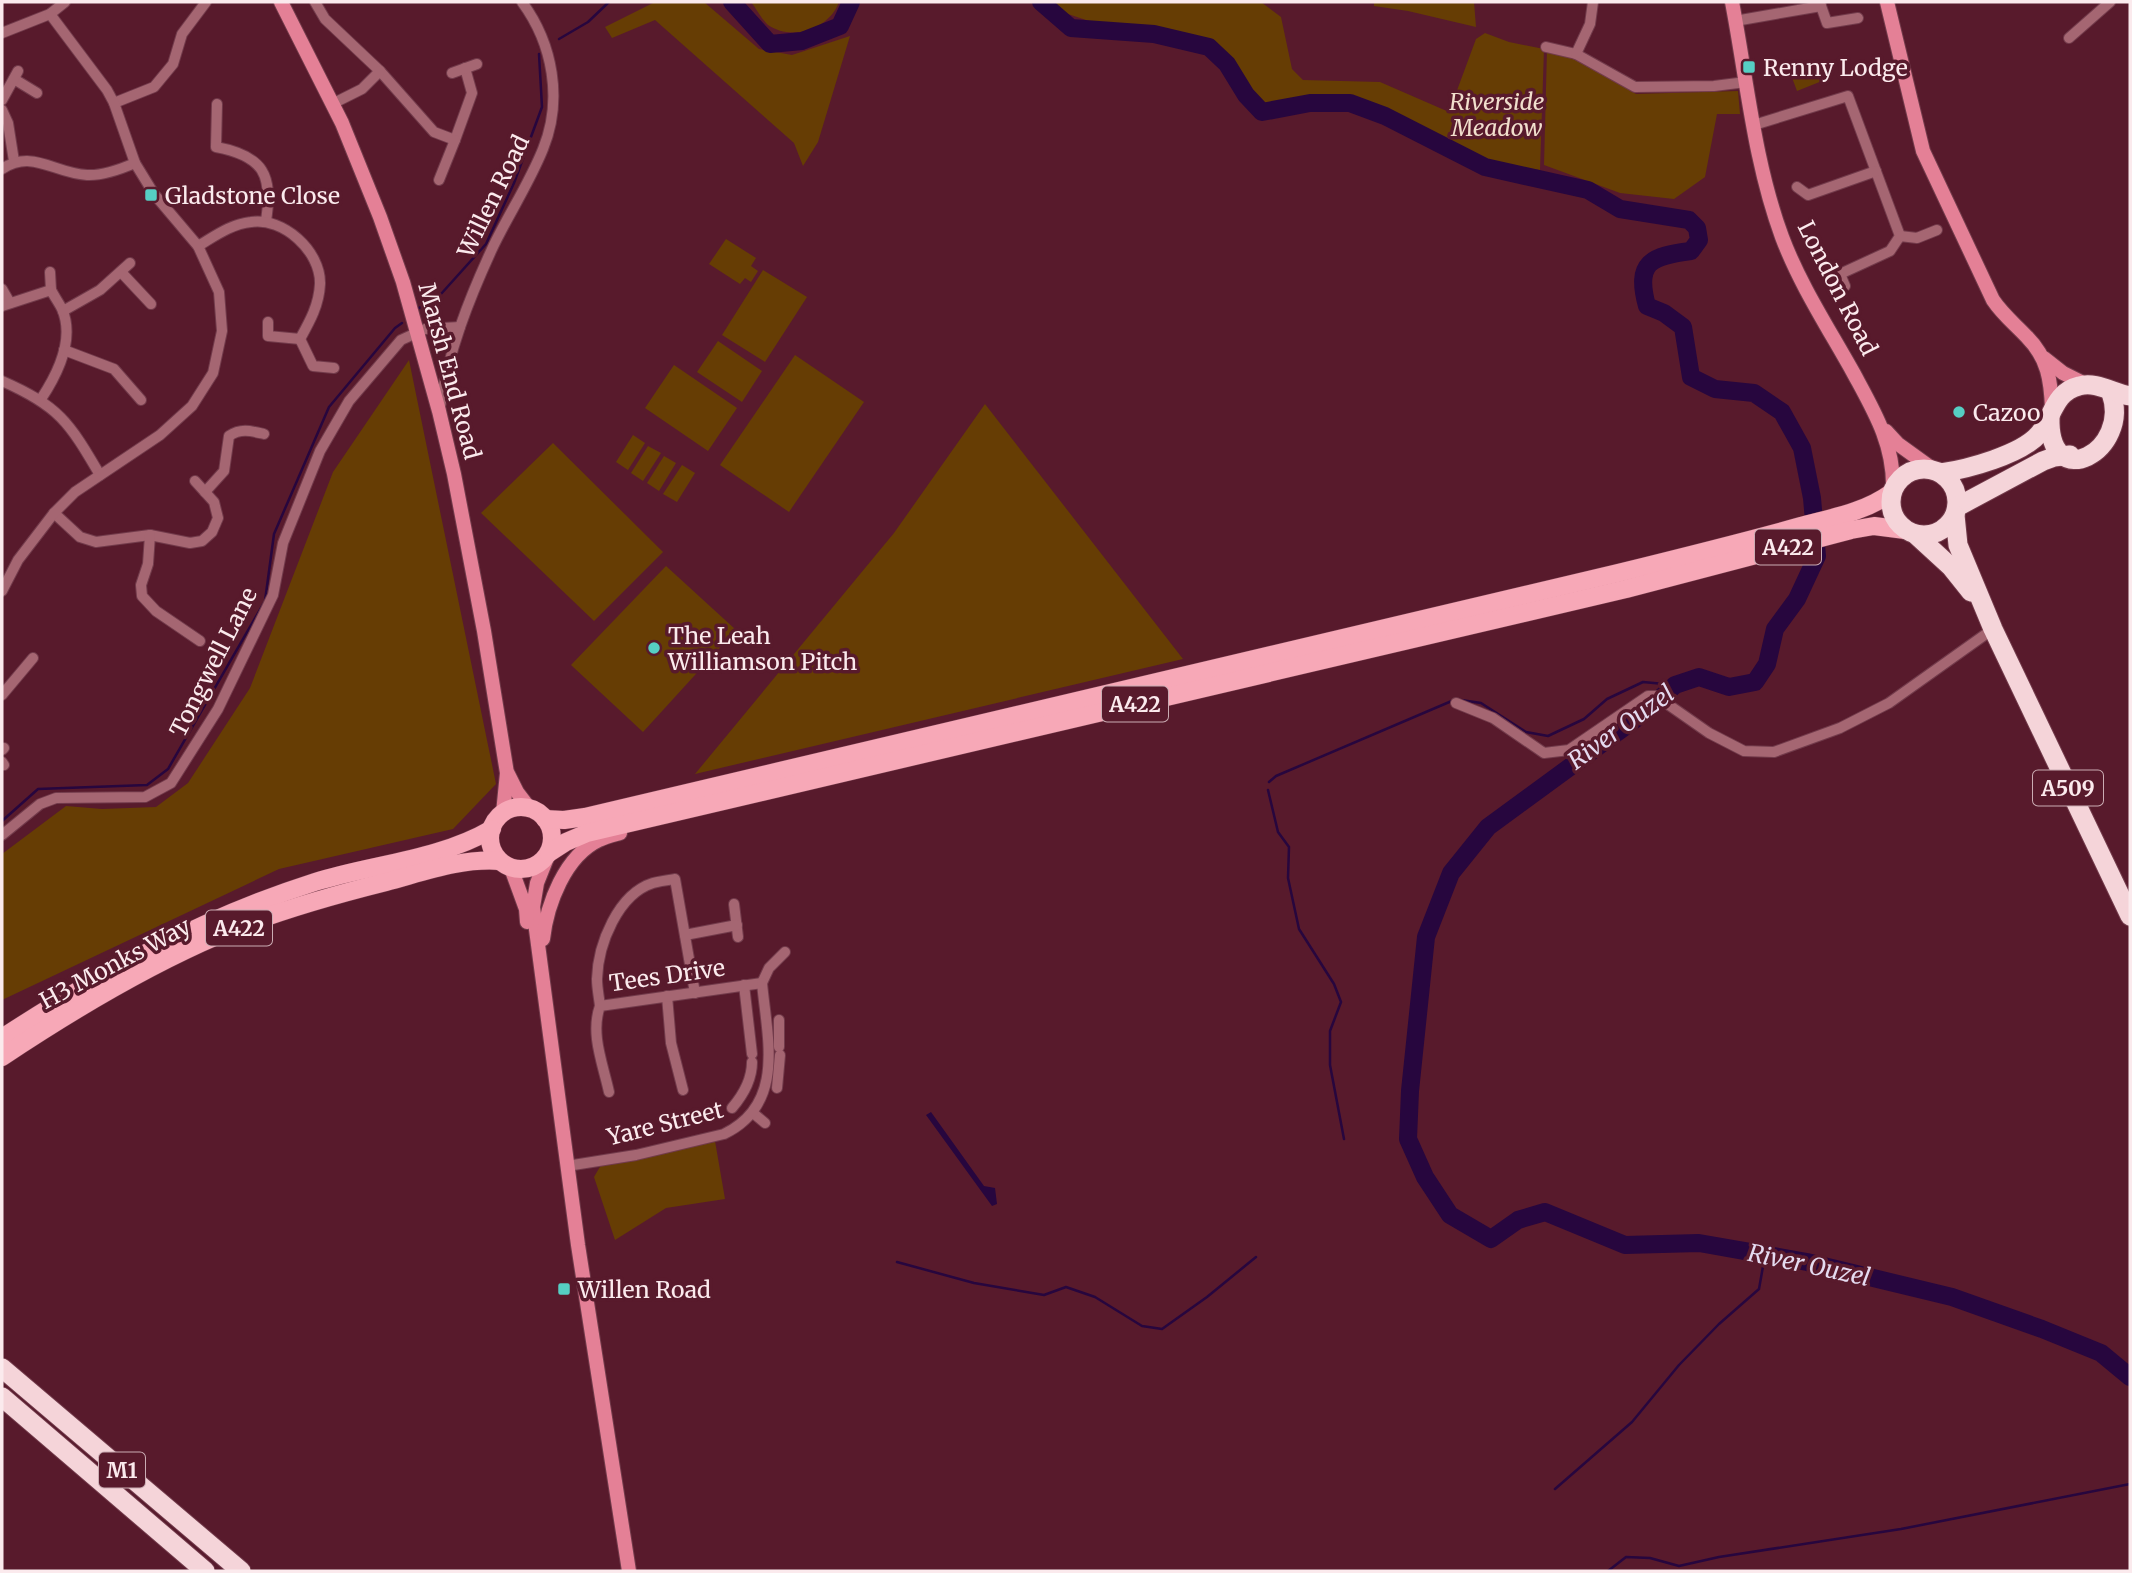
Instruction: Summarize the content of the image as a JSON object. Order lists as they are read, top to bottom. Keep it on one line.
{"streets":{"highway":["A509","M1"],"main road":["A422","H3 Monks Way"],"street":["Willen Road","London Road","Marsh End Road","Tongwell Lane","Tees Drive","Yare Street"]},"crossings":[["Willen Road","Marsh End Road"],["London Road","A422"],["London Road","A509"],["Marsh End Road","A422"],["Marsh End Road","Tongwell Lane"],["Marsh End Road","H3 Monks Way"],["A422","A509"],["A422","H3 Monks Way"],["Tees Drive","Yare Street"]],"water":["River Ouzel"],"parks":["Riverside Meadow"],"places":{"transit":["Renny Lodge","Gladstone Close","Willen Road"],"other":["Cazoo","The Leah Williamson Pitch"]}}
